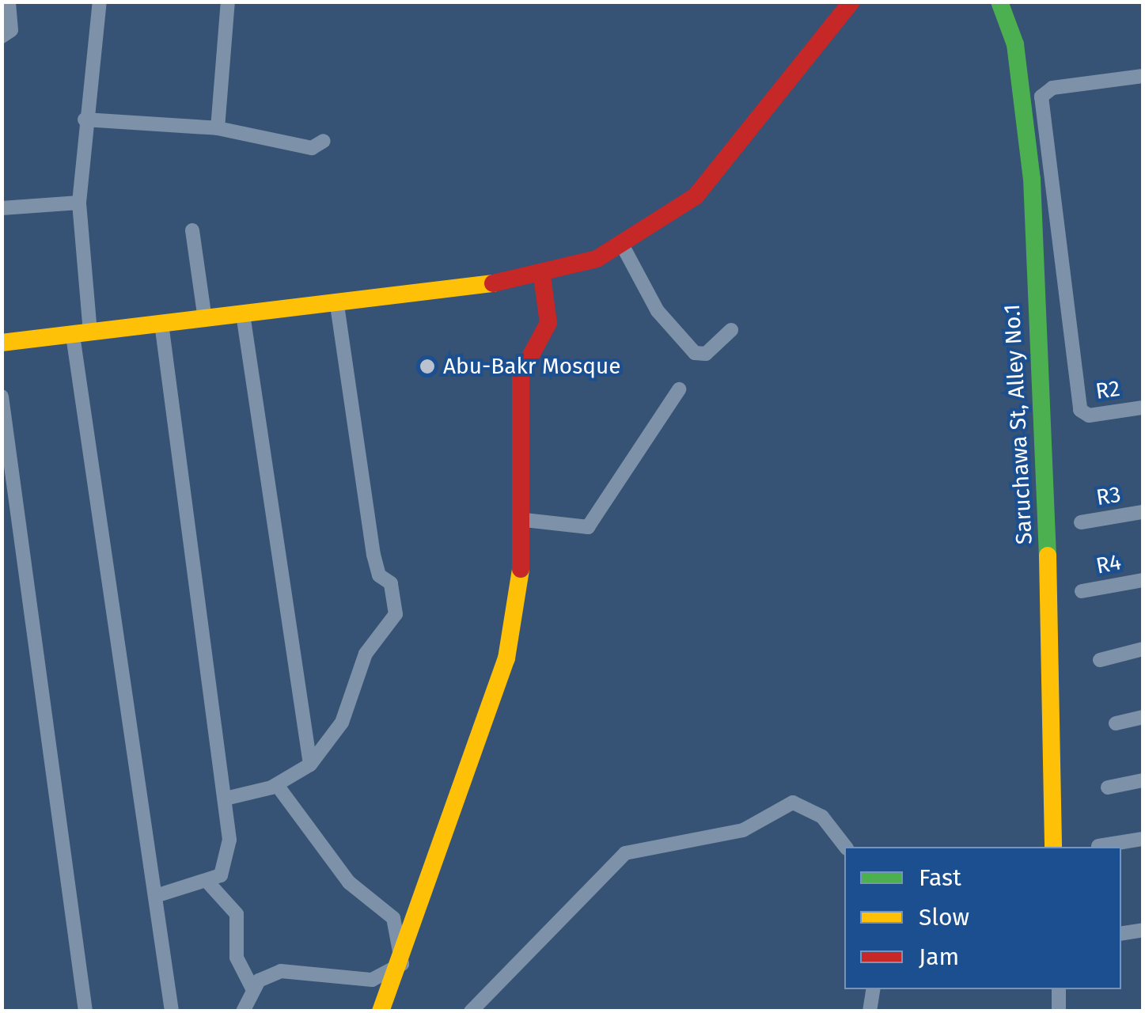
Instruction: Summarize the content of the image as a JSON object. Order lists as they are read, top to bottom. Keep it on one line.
{"streets":{"street":["R2","Saruchawa St, Alley No.1","R3","R4"]},"places":["Abu-Bakr Mosque"],"legend":["Fast","Slow","Jam"]}
